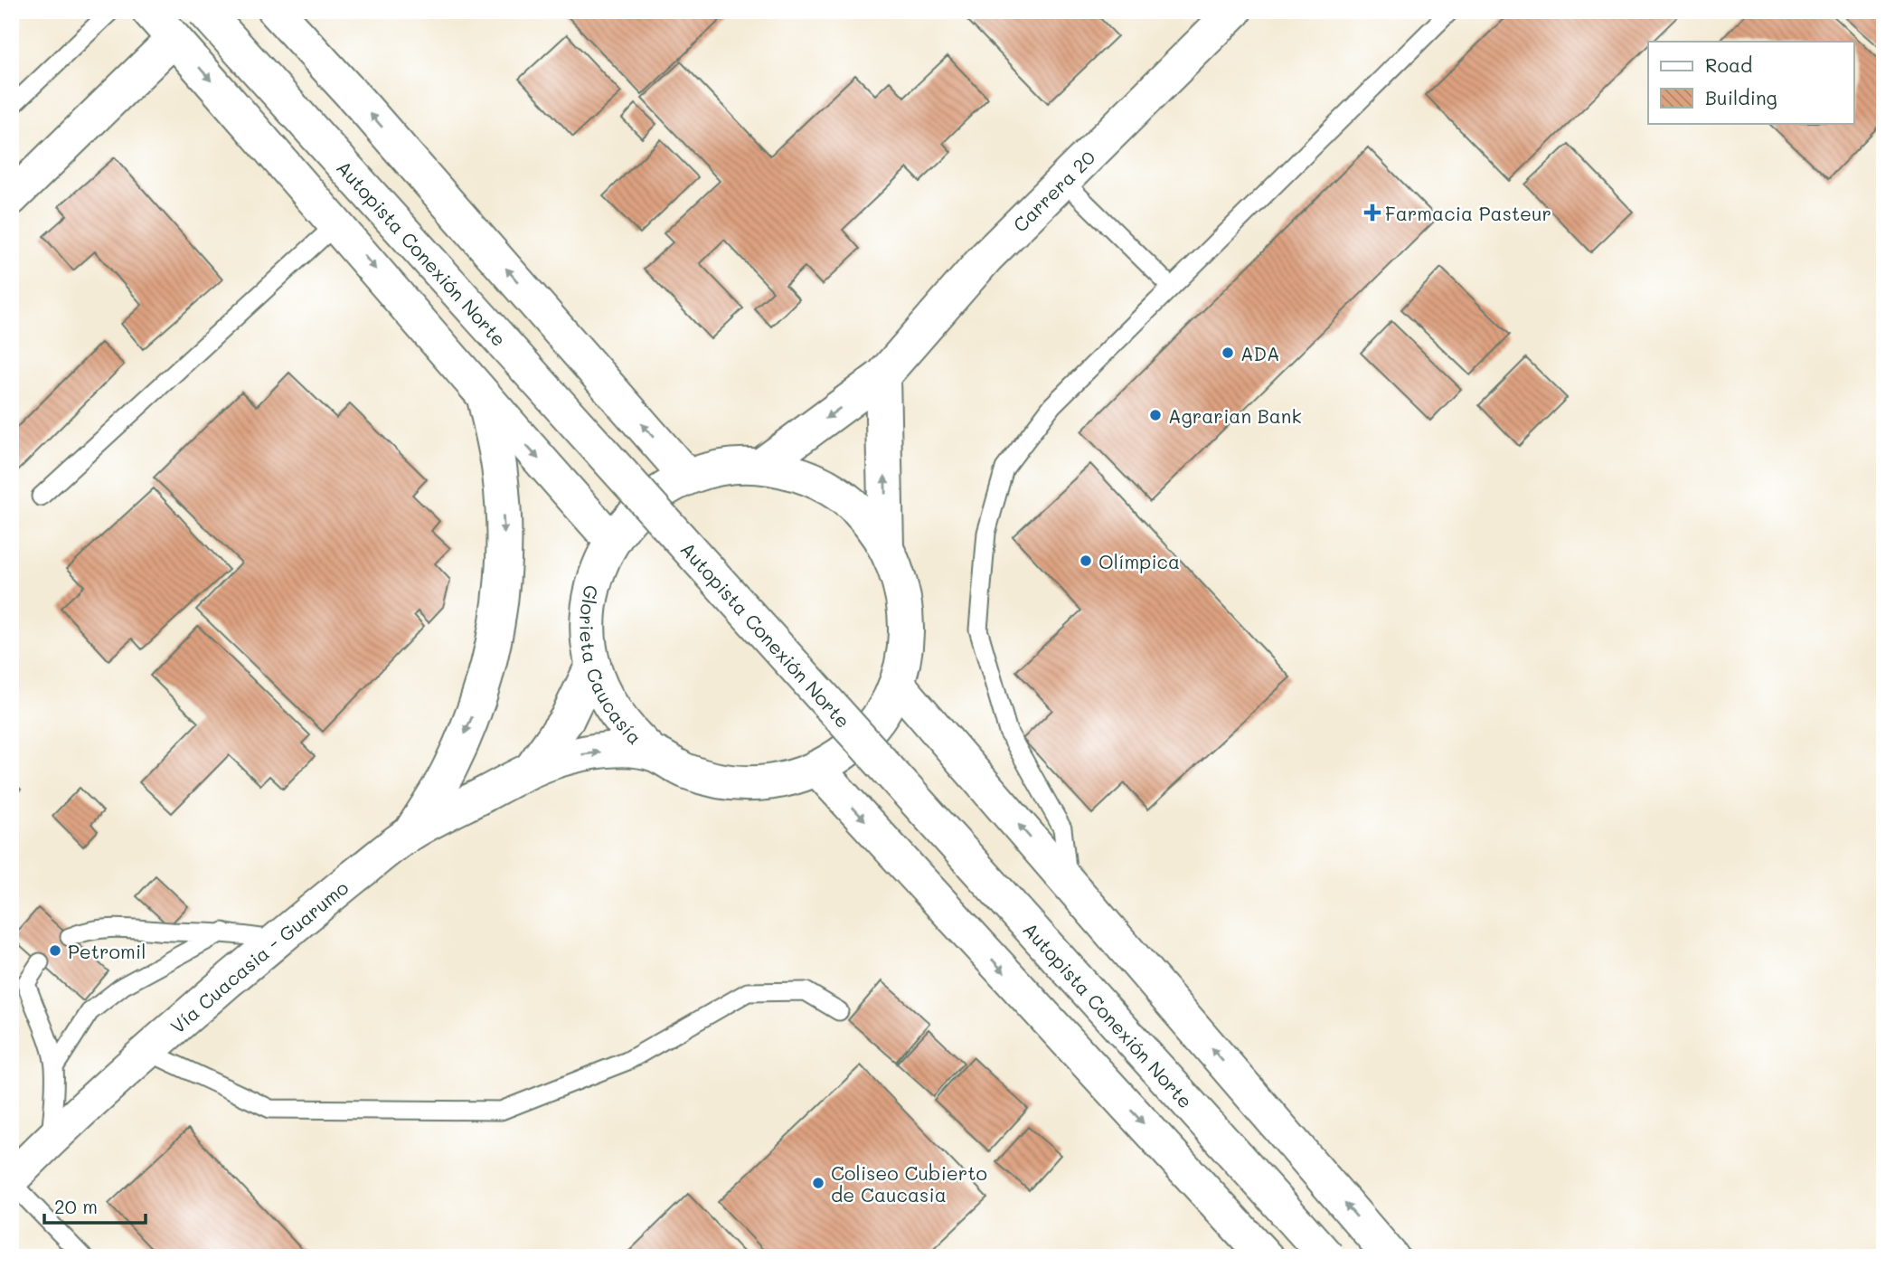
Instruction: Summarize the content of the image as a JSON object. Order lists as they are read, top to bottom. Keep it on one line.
{"streets":{"main road":["Carrera 20","Autopista Conexión Norte","Glorieta Caucasía","Vía Cuacasia - Guarumo"]},"crossings":[["Carrera 20","Glorieta Caucasía"],["Glorieta Caucasía","Vía Cuacasia - Guarumo"]],"places":{"health":["Farmacia Pasteur"],"other":["ADA","Agrarian Bank","Olímpica","Petromil","Coliseo Cubierto de Caucasia"]},"legend":["Road","Building"],"scale_bar":"20 m"}
